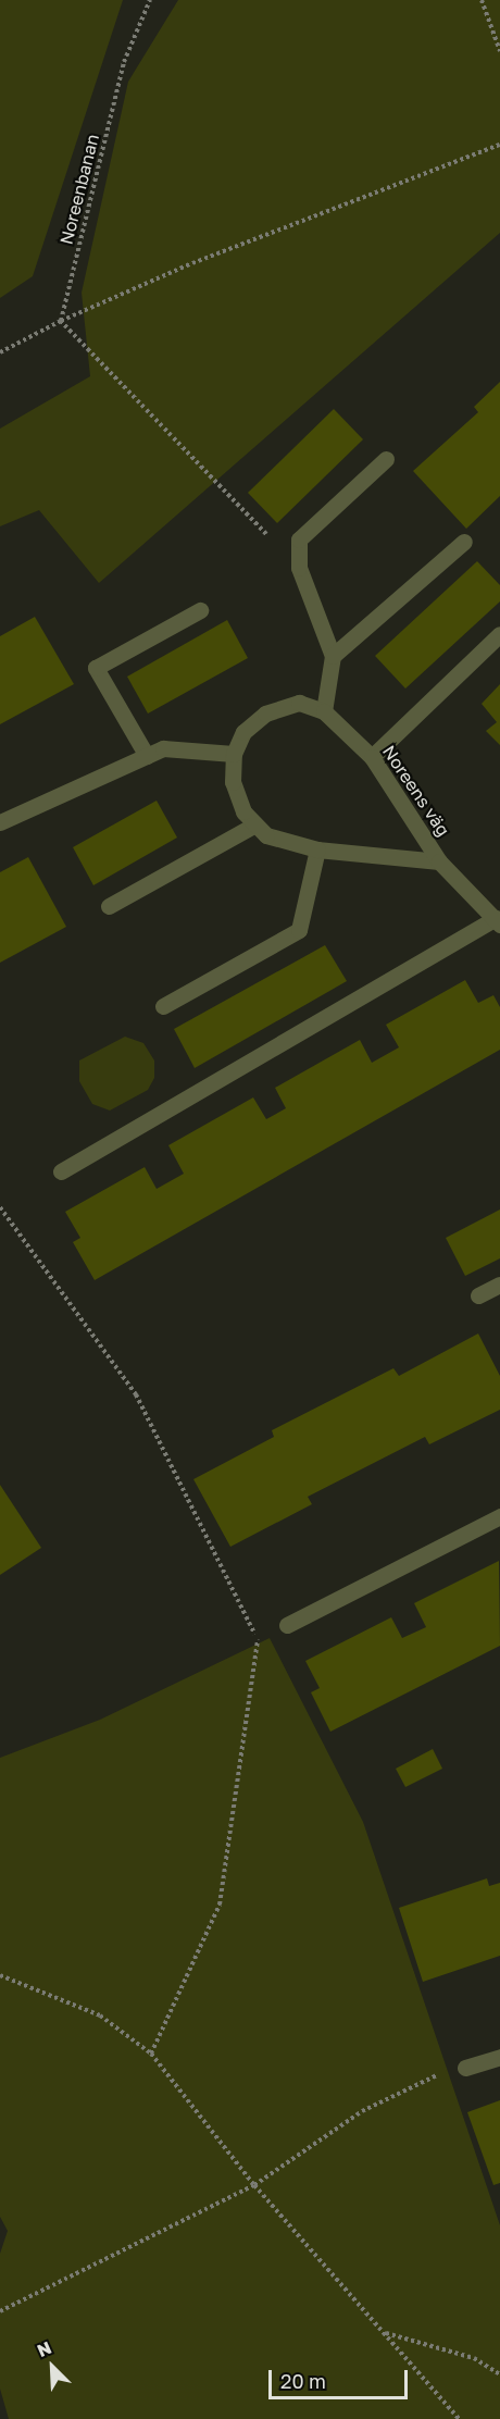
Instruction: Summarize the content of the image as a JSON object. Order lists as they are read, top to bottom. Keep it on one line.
{"streets":{"street":["Noreens väg"],"path":["Noreenbanan"]},"scale_bar":"20 m","north":"top left"}
